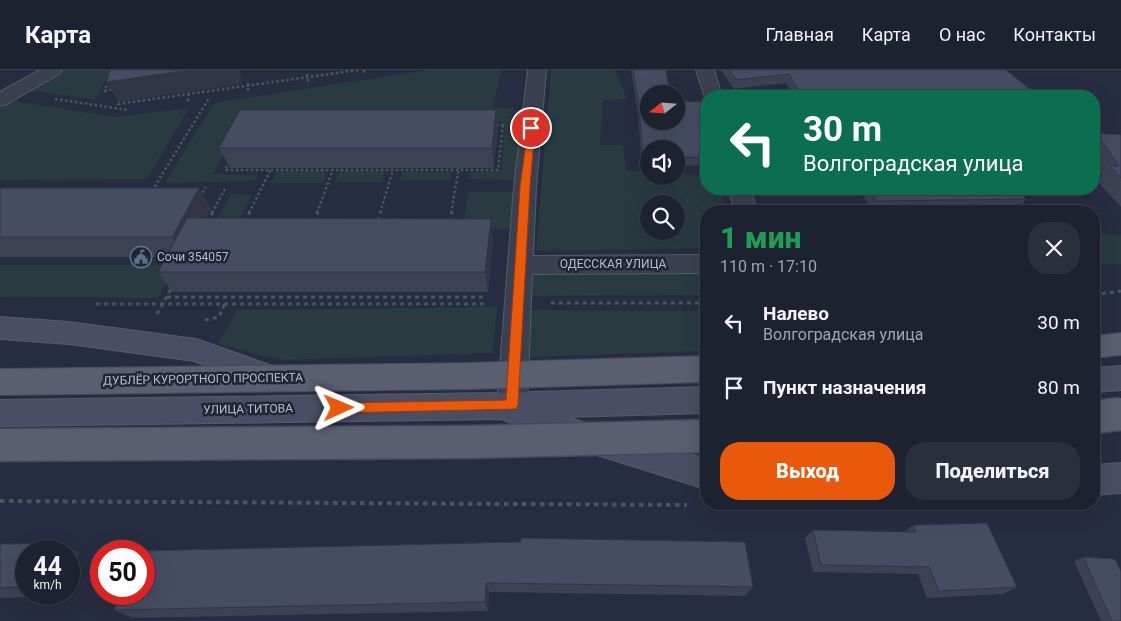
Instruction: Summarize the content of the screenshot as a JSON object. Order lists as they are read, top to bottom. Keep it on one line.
{"streets":{"main road":["ДУБЛЁР КУРОРТНОГО ПРОСПЕКТА","УЛИЦА ТИТОВА"],"street":["ОДЕССКАЯ УЛИЦА"]},"places":{"public building":["Сочи 354057"]},"north":"left","page":{"header":"Карта","nav":["Главная","Карта","О нас","Контакты"],"turn":["30 m","Волгоградская улица"],"heading":["1 мин","110 m · 17:10"],"list":[{"name":"Налево","note":"Волгоградская улица","value":"30 m"},{"name":"Пункт назначения","value":"80 m"}],"buttons":["Выход","Поделиться"],"speed":"44 km/h","limit":"50"}}
